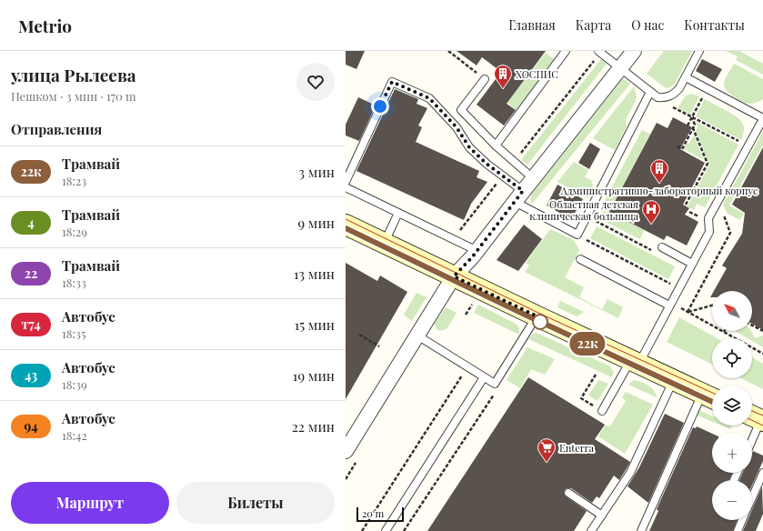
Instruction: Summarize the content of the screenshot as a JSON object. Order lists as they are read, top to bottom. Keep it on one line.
{"places":{"building":["ХОСПИС","Административно-лабораторный корпус"],"hospital":["Областная детская клиническая больница"],"supermarket":["Enterra"]},"lines":["tram line 22к"],"scale_bar":"20 m","north":"top left","page":{"header":"Metrio","nav":["Главная","Карта","О нас","Контакты"],"heading":[["улица Рылеева","Пешком · 3 мин · 170 m"],"Отправления"],"on_map":"22к","list":[{"mark":"22к","name":"Трамвай","note":"18:23","value":"3 мин"},{"mark":"4","name":"Трамвай","note":"18:29","value":"9 мин"},{"mark":"22","name":"Трамвай","note":"18:33","value":"13 мин"},{"mark":"т74","name":"Автобус","note":"18:35","value":"15 мин"},{"mark":"43","name":"Автобус","note":"18:39","value":"19 мин"},{"mark":"94","name":"Автобус","note":"18:42","value":"22 мин"}],"map_buttons":["+","−"],"buttons":["Маршрут","Билеты"],"scale":"20 m"}}
